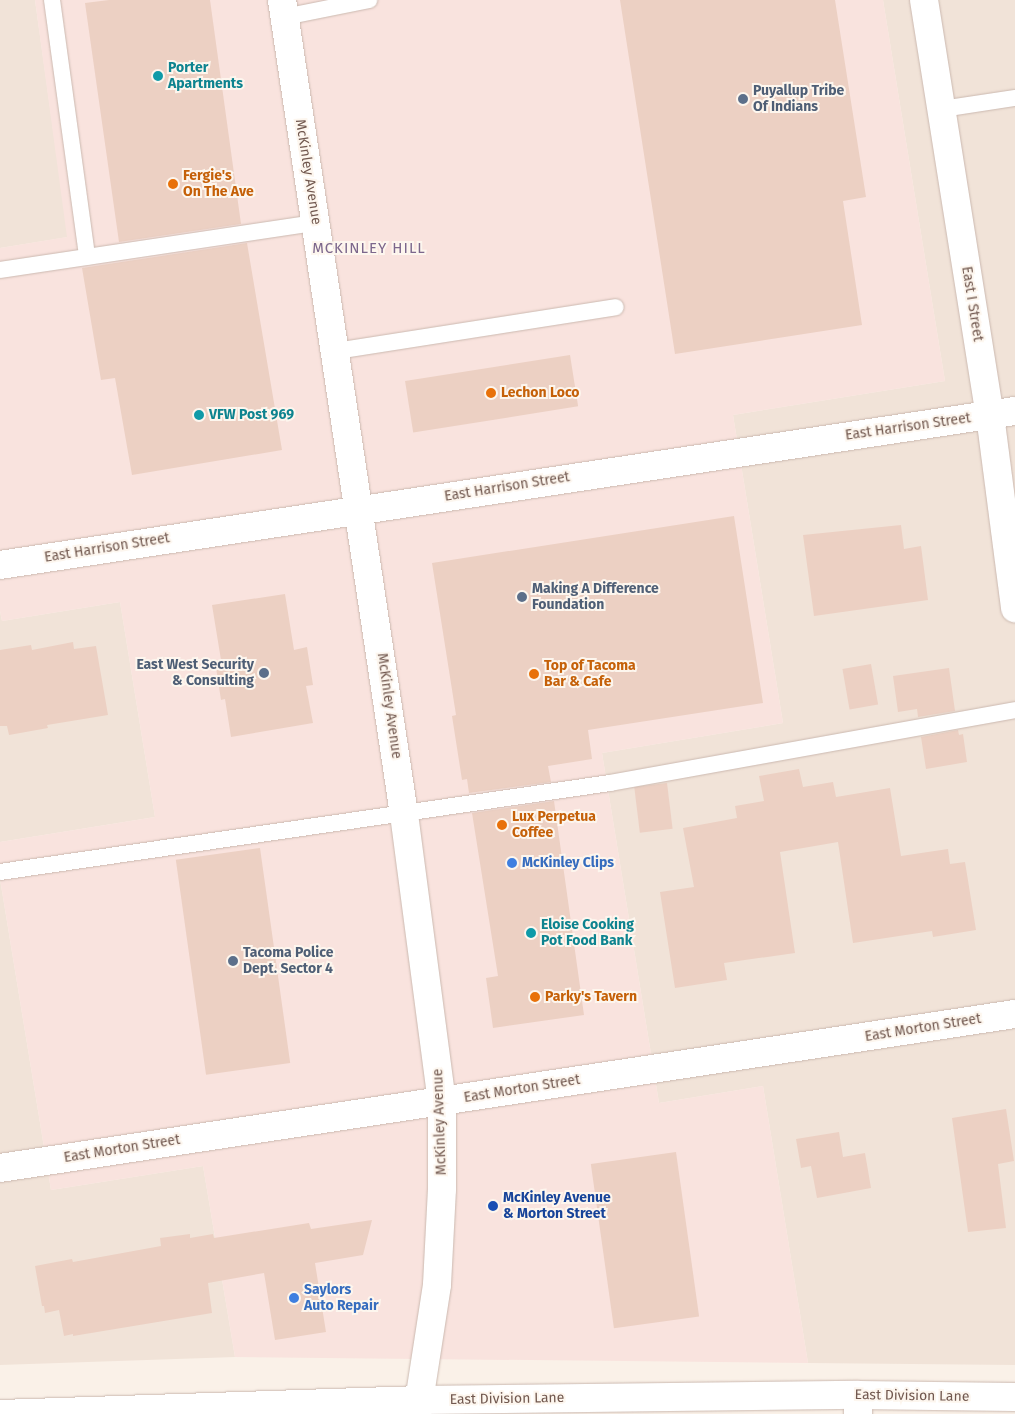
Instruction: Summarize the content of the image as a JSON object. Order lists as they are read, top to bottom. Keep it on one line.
{"streets":{"street":["McKinley Avenue","East I Street","East Harrison Street","East Morton Street","East Division Lane"]},"crossings":[["McKinley Avenue","East Harrison Street"],["McKinley Avenue","East Morton Street"],["McKinley Avenue","East Division Lane"],["East I Street","East Harrison Street"]],"districts":["MCKINLEY HILL"],"places":["Porter Apartments","Puyallup Tribe Of Indians","Fergie's On The Ave","Lechon Loco","VFW Post 969","Making A Difference Foundation","East West Security & Consulting","Top of Tacoma Bar & Cafe","Lux Perpetua Coffee","McKinley Clips","Eloise Cooking Pot Food Bank","Tacoma Police Dept. Sector 4","Parky's Tavern","McKinley Avenue & Morton Street","Saylors Auto Repair"]}
